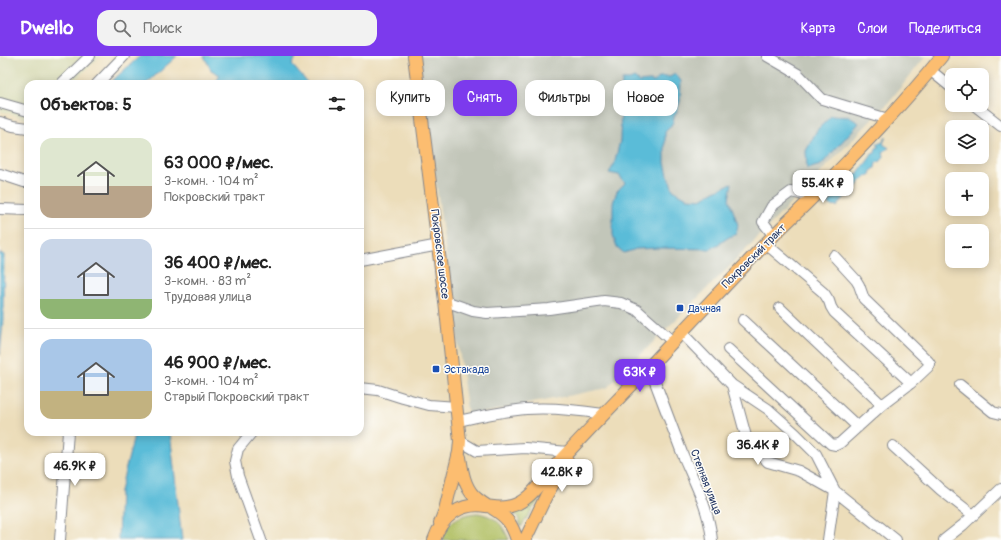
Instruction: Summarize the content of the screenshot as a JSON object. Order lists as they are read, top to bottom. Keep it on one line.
{"streets":{"main road":["Покровское шоссе","Покровский тракт"],"street":["Степная улица"]},"crossings":[["Покровский тракт","Степная улица"]],"places":{"transit":["Дачная","Эстакада"]},"page":{"header":"Dwello","search":"Поиск","nav":["Карта","Слои","Поделиться"],"map_buttons":["+","−"],"chip":["Купить","Снять","Фильтры","Новое"],"heading":"Объектов: 5","list":[{"name":"63 000 ₽/мес.","note":"3-комн. · 104 m² · Покровский тракт"},{"name":"36 400 ₽/мес.","note":"3-комн. · 83 m² · Трудовая улица"},{"name":"46 900 ₽/мес.","note":"3-комн. · 104 m² · Старый Покровский тракт"}],"price":["55.4K ₽","63K ₽","36.4K ₽","46.9K ₽","42.8K ₽"]}}
